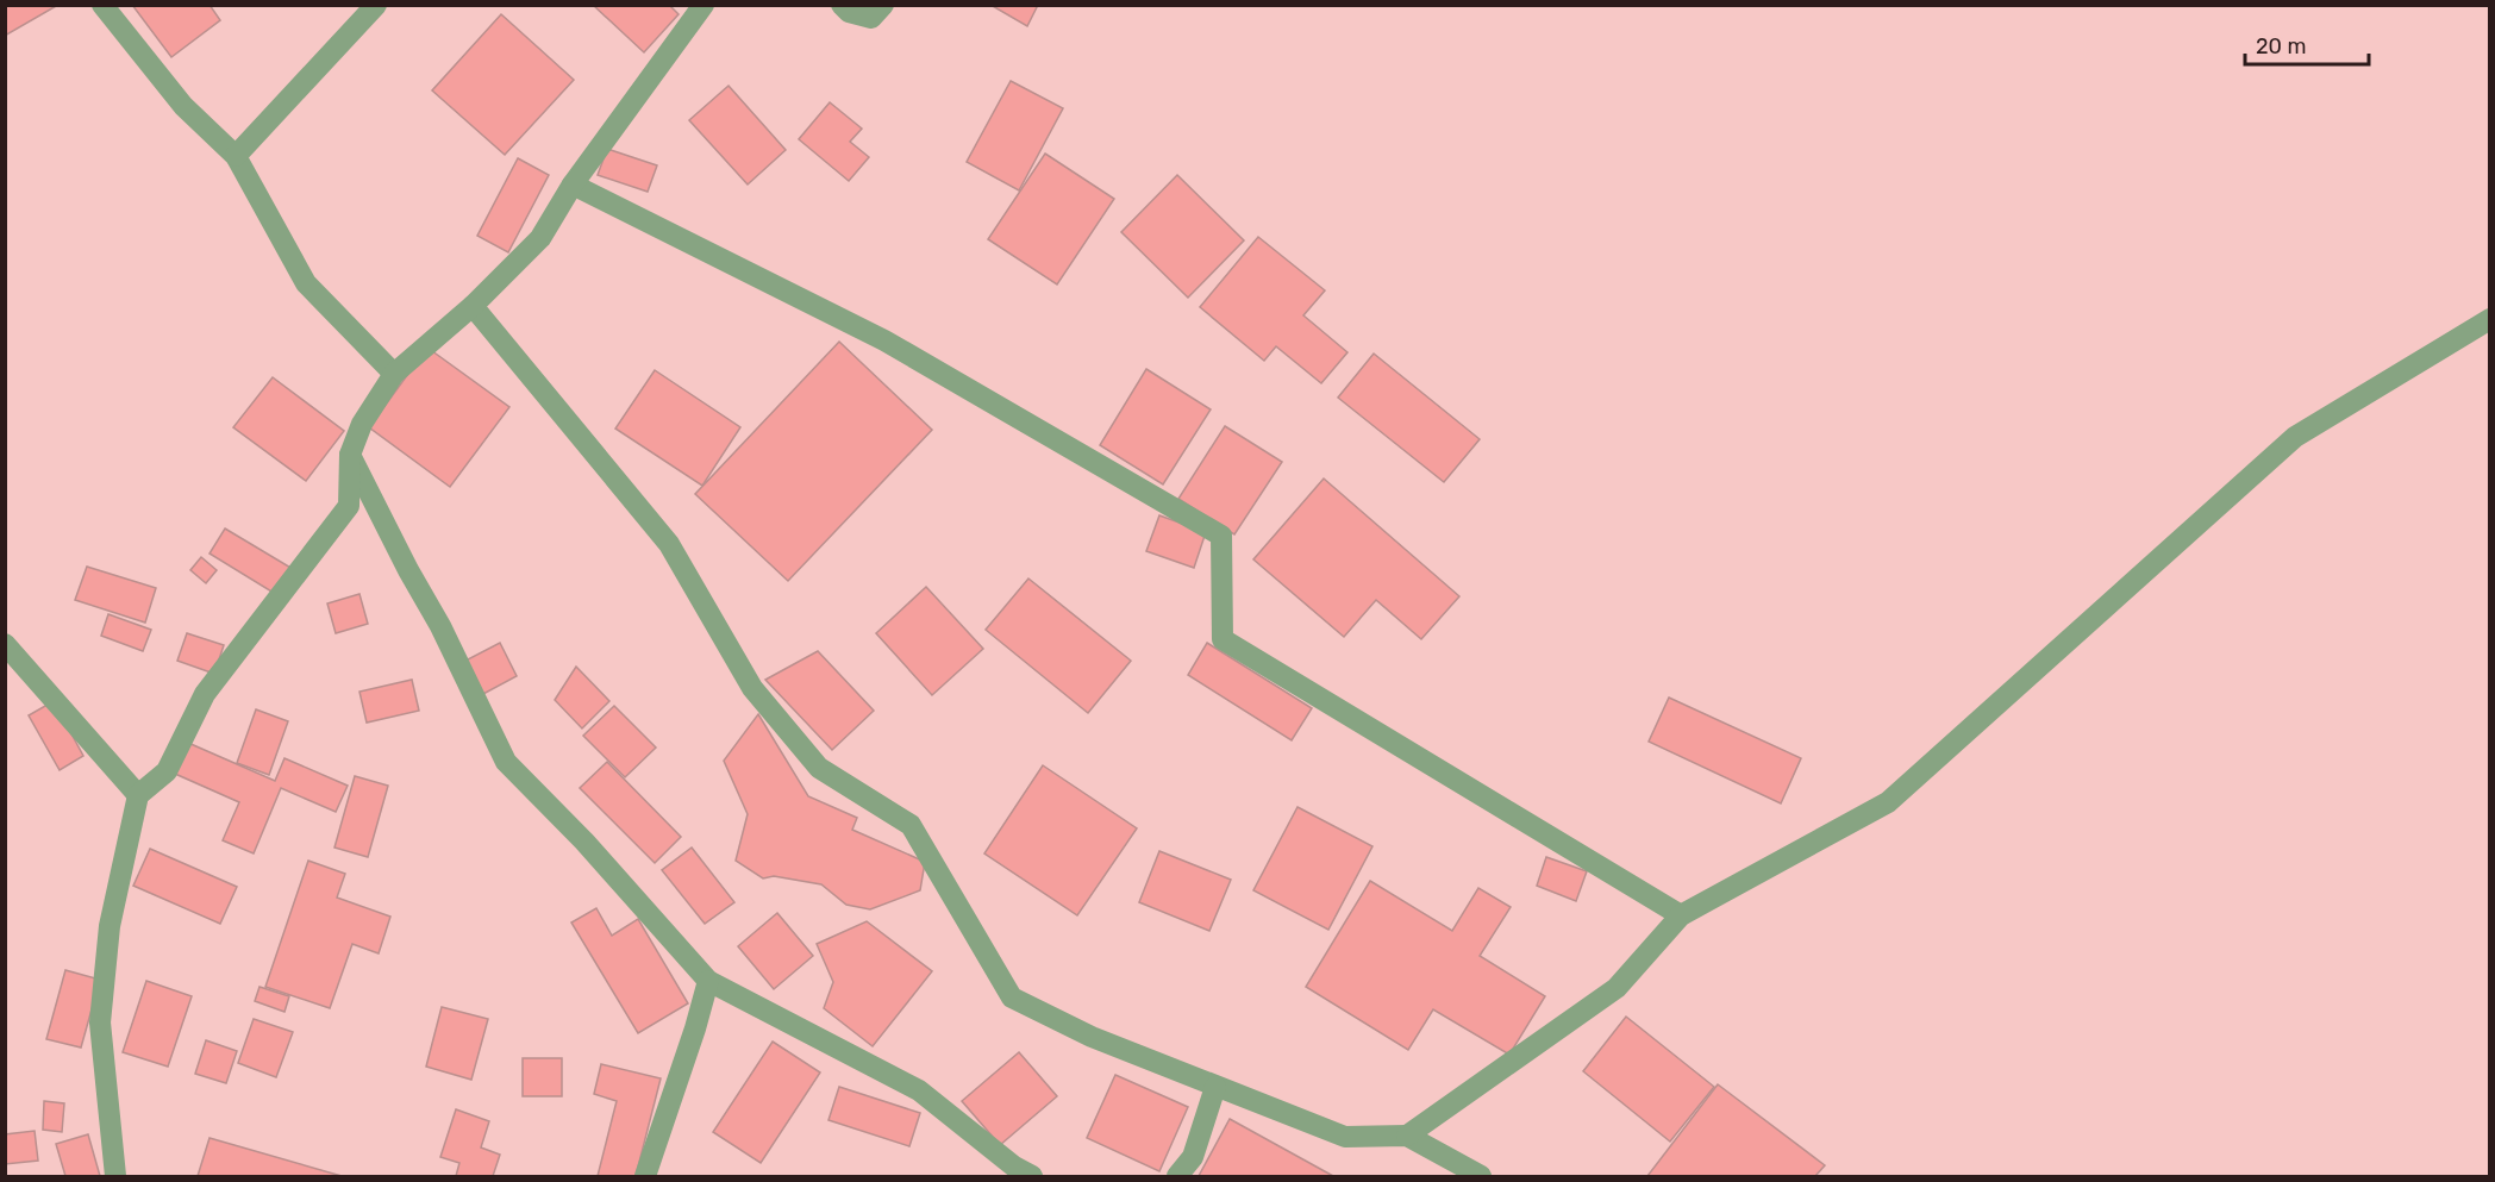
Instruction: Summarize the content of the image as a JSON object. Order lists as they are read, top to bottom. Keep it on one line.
{"scale_bar":"20 m"}
